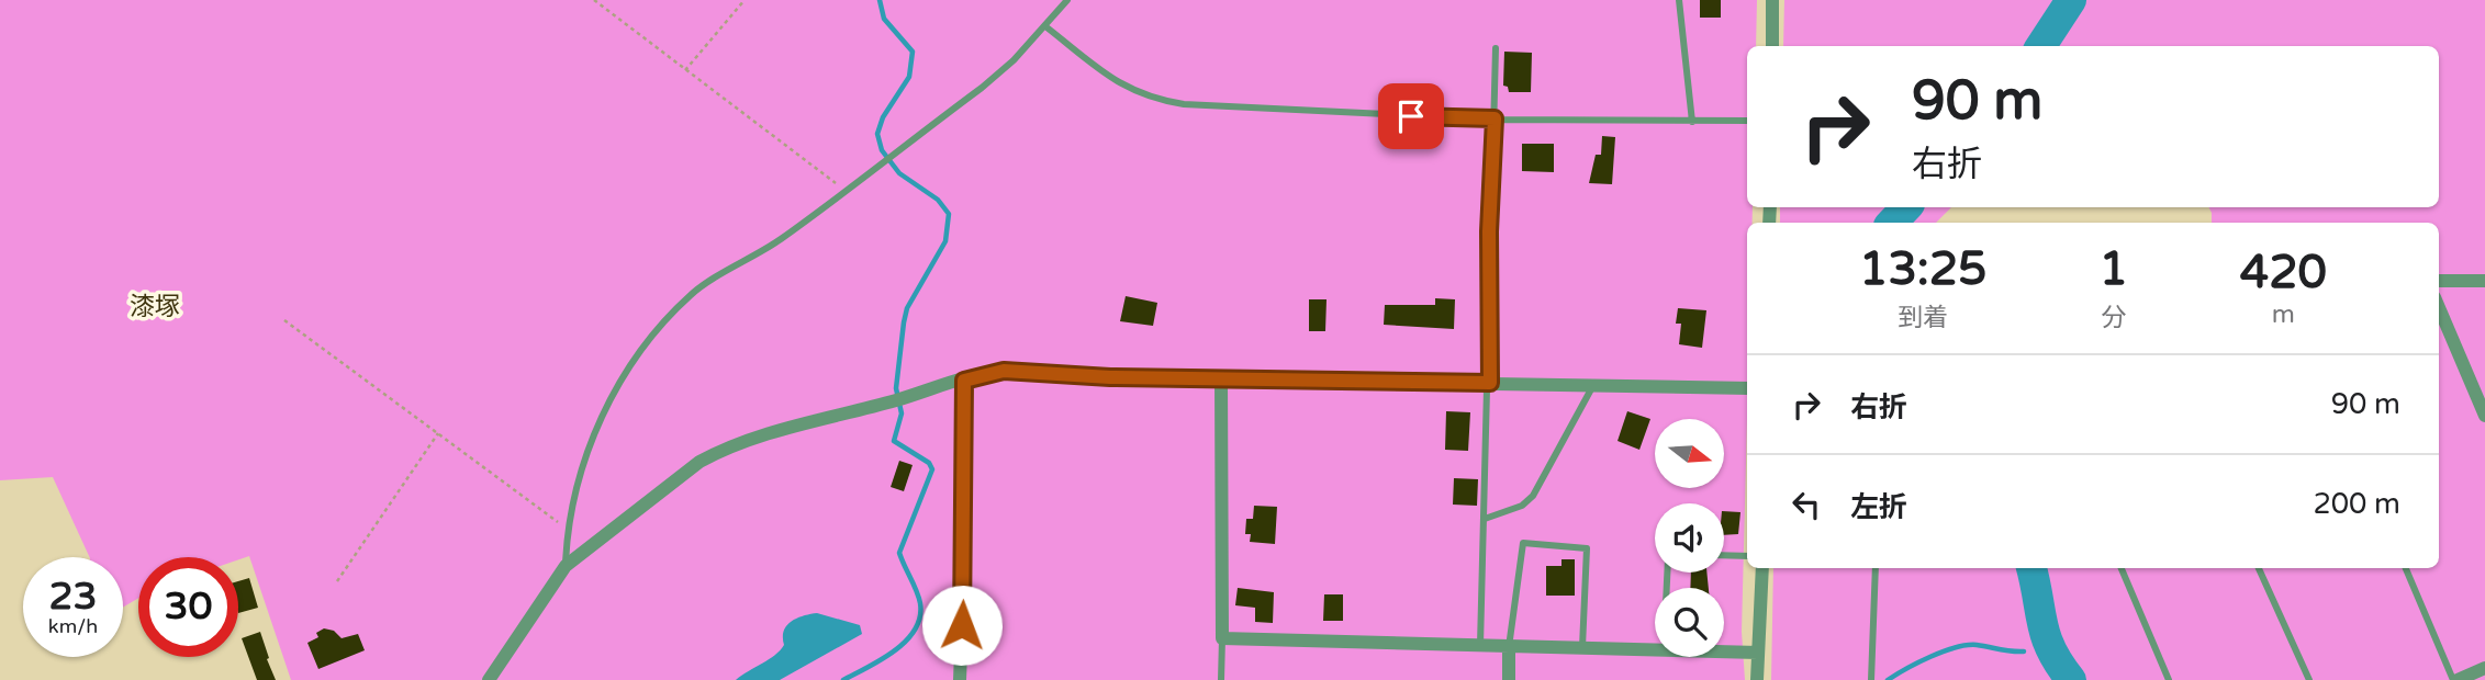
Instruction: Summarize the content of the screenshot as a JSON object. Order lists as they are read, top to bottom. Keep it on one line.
{"districts":["漆塚"],"north":"right","page":{"turn":["90 m","右折"],"eta":["13:25","到着","1","分","420","m"],"list":[{"name":"右折","value":"90 m"},{"name":"左折","value":"200 m"}],"speed":"23 km/h","limit":"30"}}
